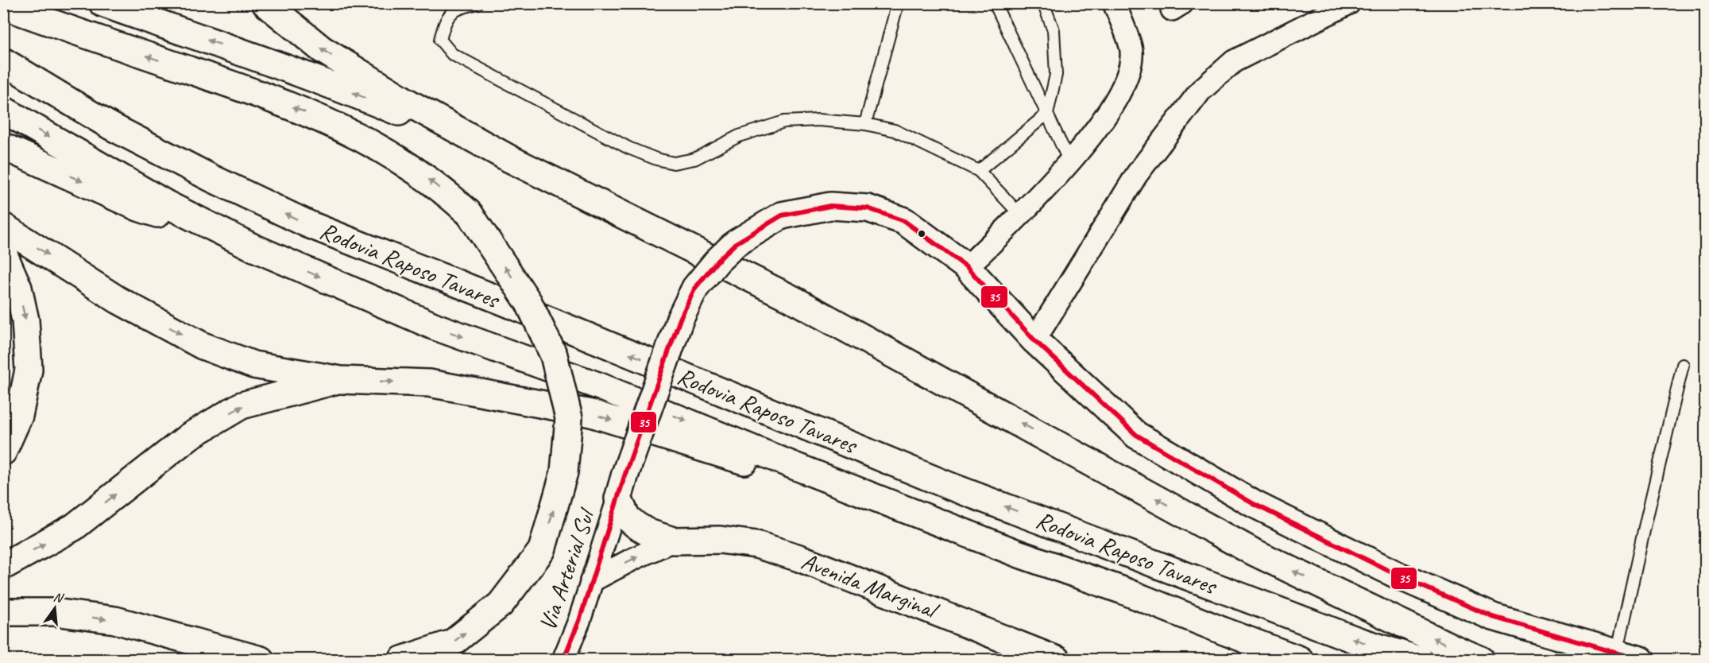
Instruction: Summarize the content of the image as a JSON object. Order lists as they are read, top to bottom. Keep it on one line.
{"streets":{"main road":["Rodovia Raposo Tavares","Avenida Marginal"],"street":["Via Arterial Sul"]},"crossings":[["Via Arterial Sul","Avenida Marginal"]],"lines":["transit line 35"],"north":"top"}
